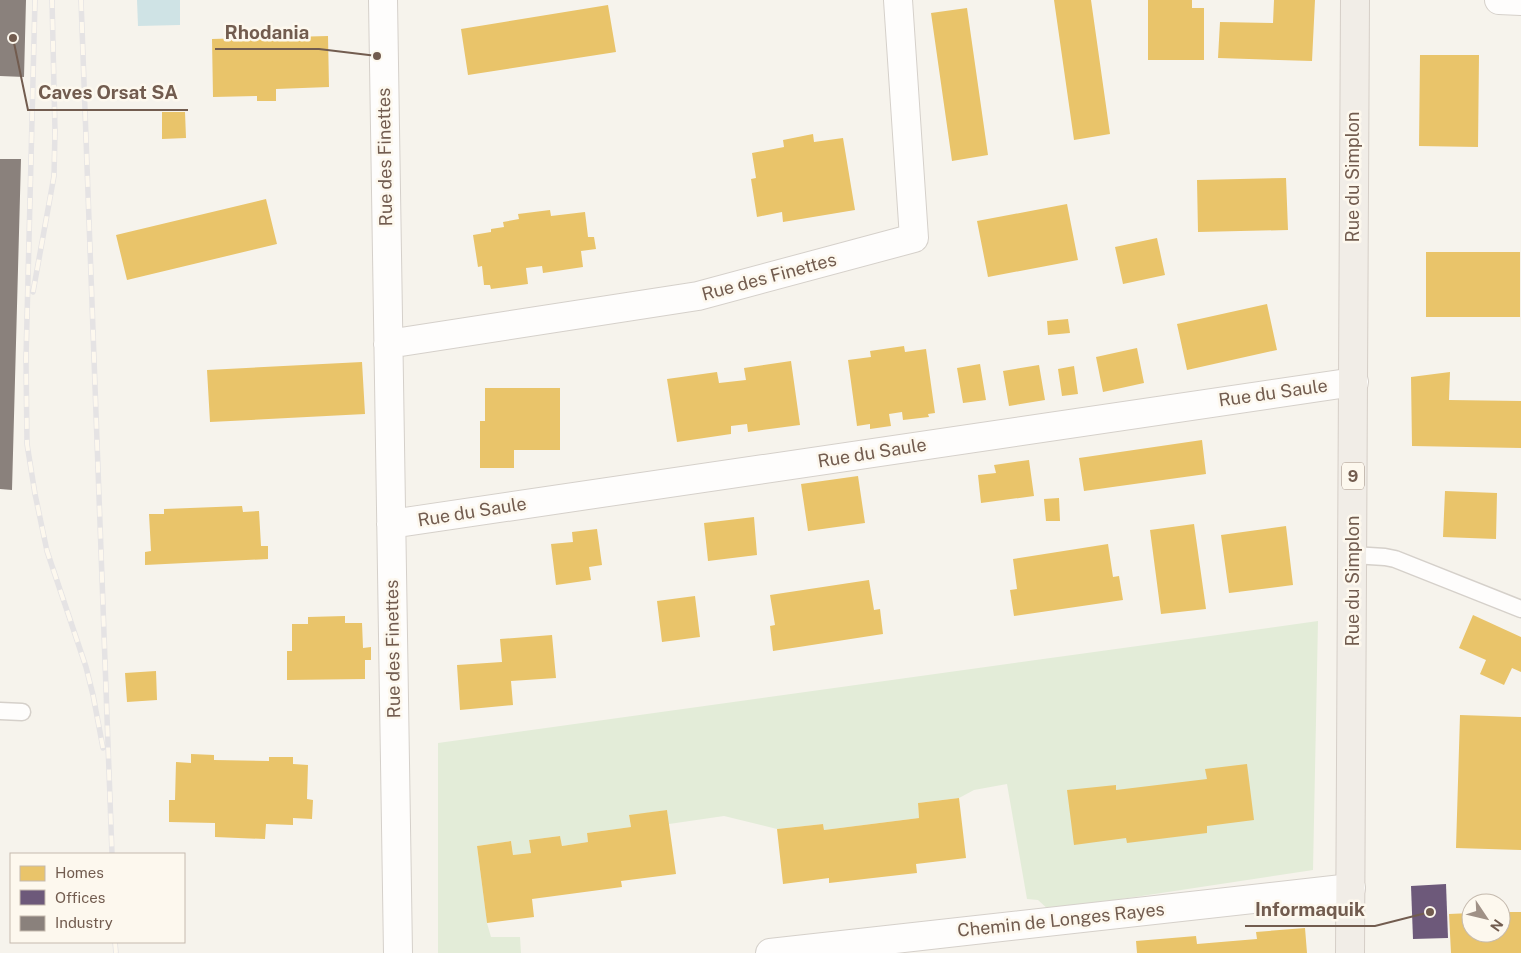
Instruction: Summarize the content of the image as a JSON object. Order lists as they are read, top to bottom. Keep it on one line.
{"streets":{"main road":["Rue du Simplon","9"],"street":["Rue des Finettes","Rue du Saule","Chemin de Longes Rayes"]},"crossings":[["Rue des Finettes","Rue du Saule"],["Rue du Simplon","Rue du Saule"],["Rue du Simplon","Chemin de Longes Rayes"]],"places":["Caves Orsat SA","Rhodania","Informaquik"],"legend":["Homes","Offices","Industry"],"north":"bottom right"}
